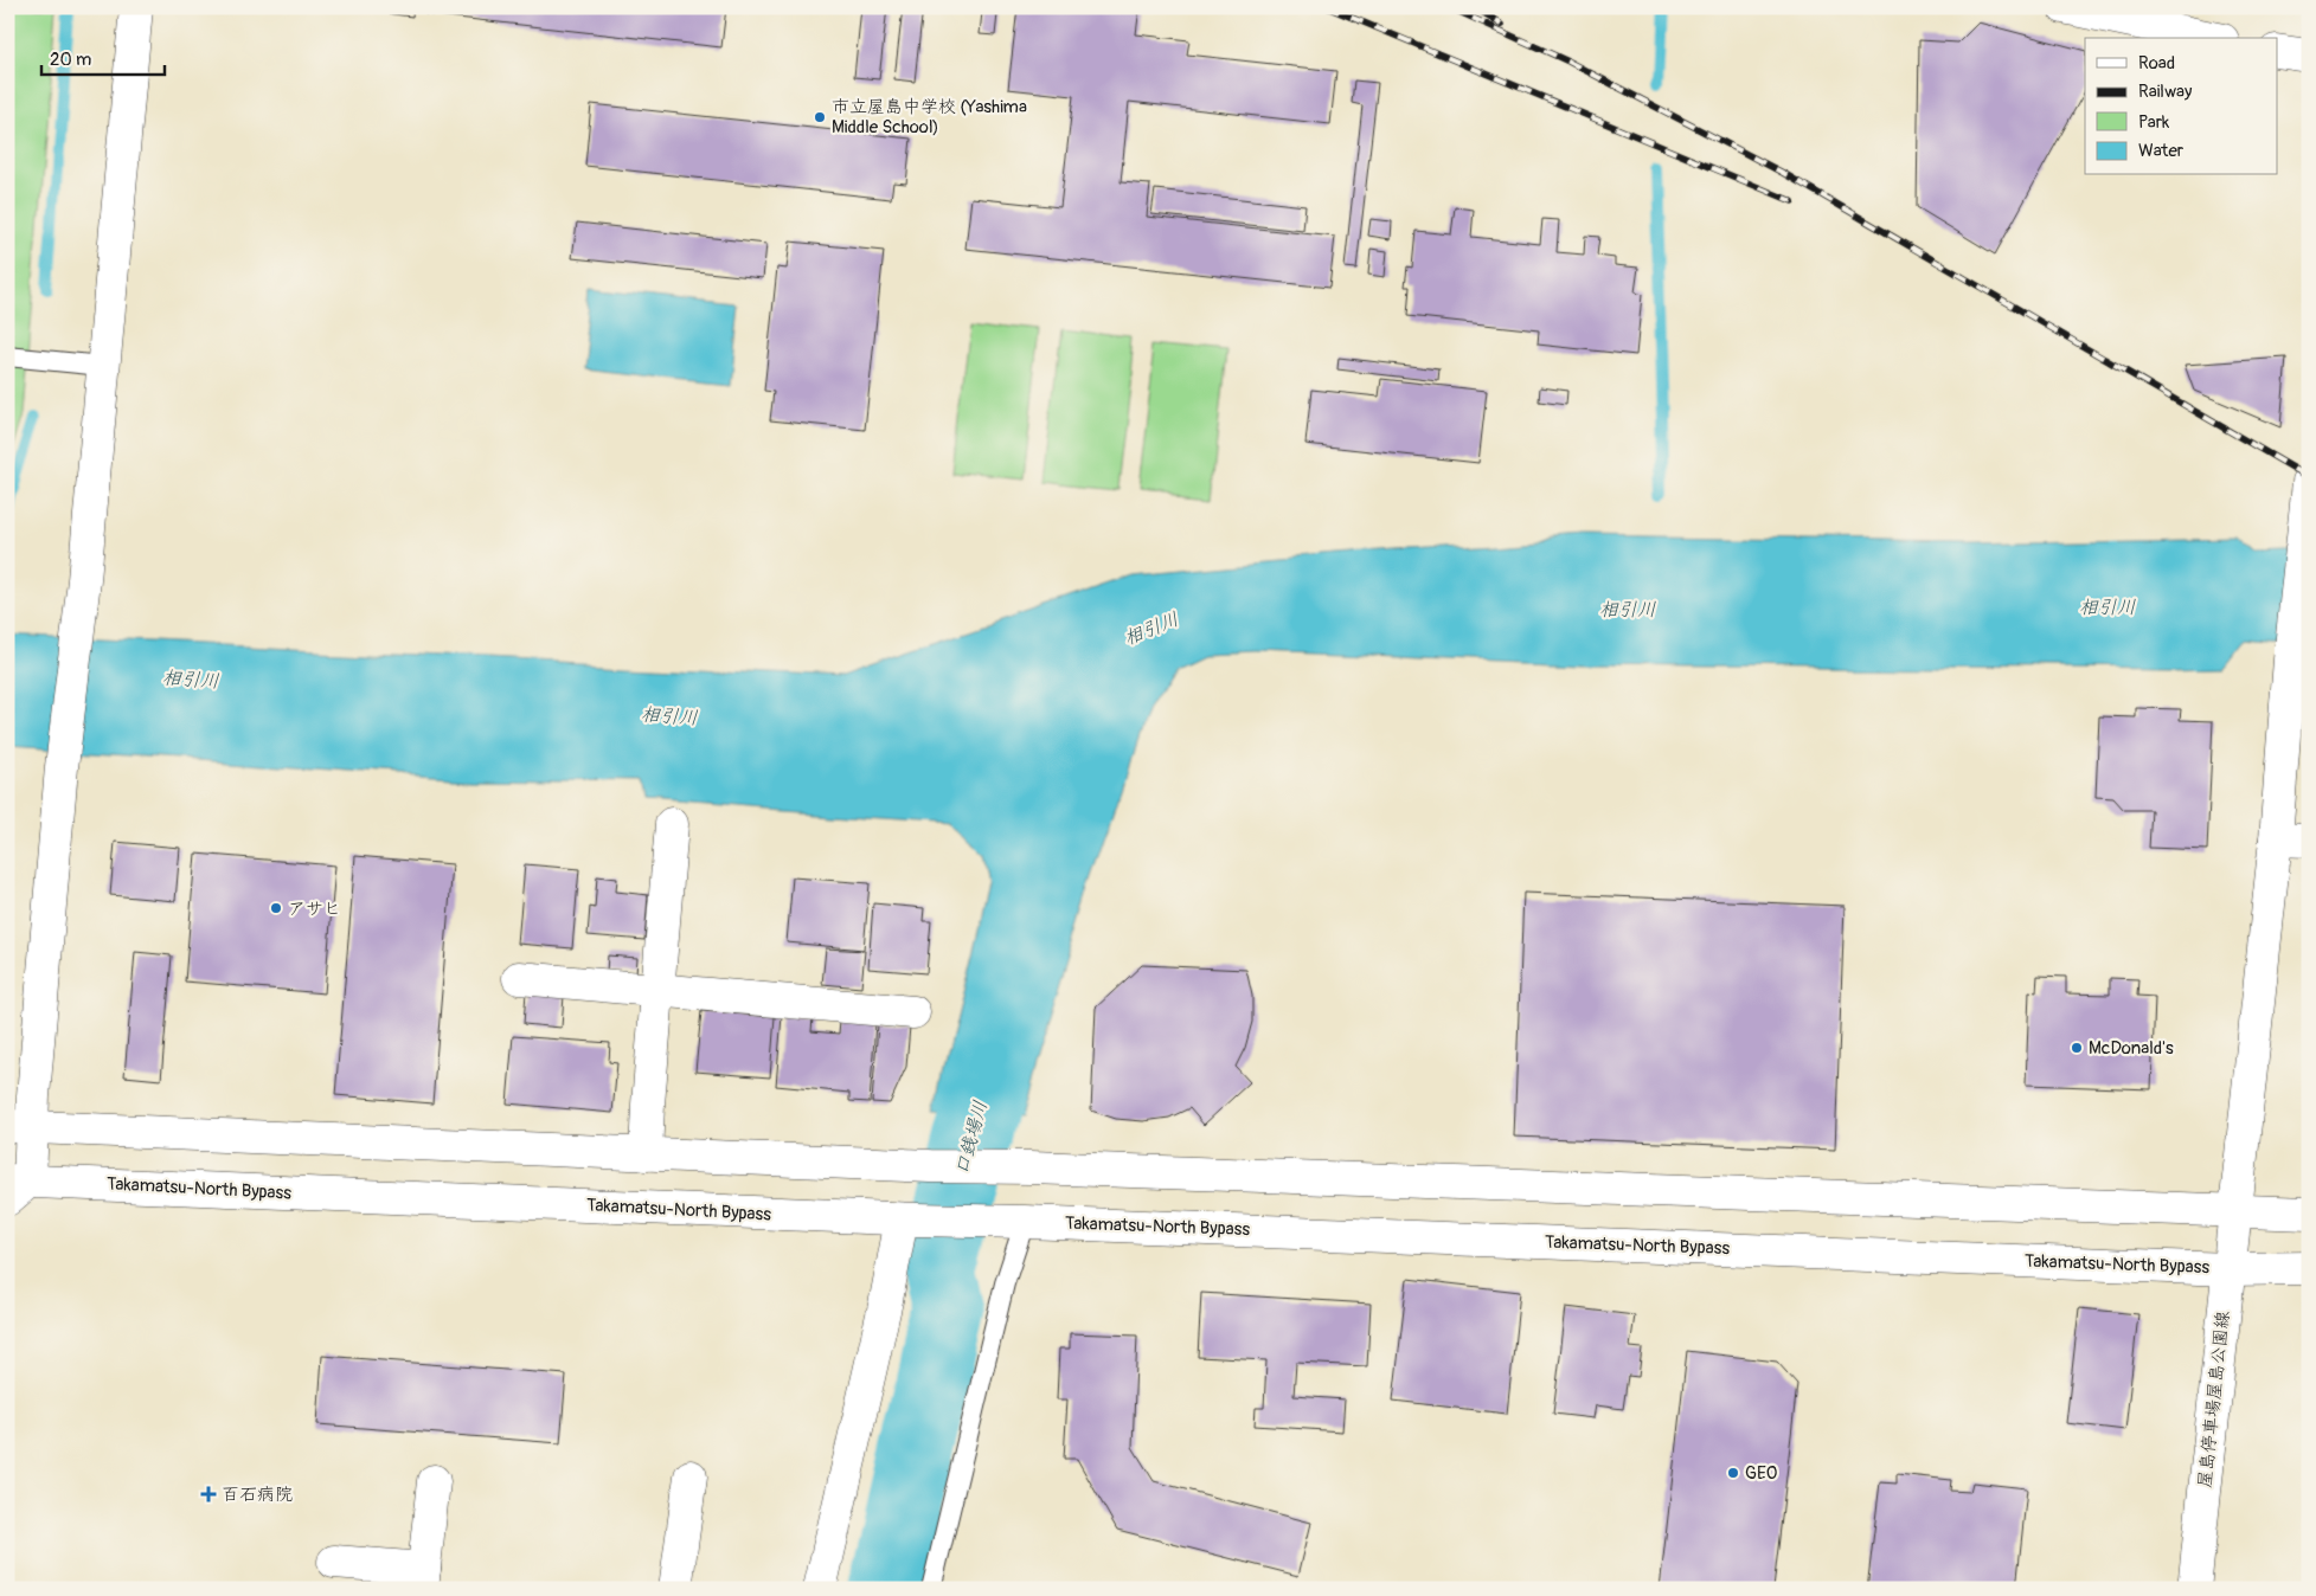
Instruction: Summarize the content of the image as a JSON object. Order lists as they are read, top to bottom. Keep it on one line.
{"streets":{"main road":["Takamatsu-North Bypass","屋島停車場屋島公園線"]},"crossings":[["Takamatsu-North Bypass","屋島停車場屋島公園線"]],"water":["相引川","口銭場川"],"places":{"other":["市立屋島中学校 (Yashima Middle School)","アサヒ","McDonald's","GEO"],"health":["百石病院"]},"legend":["Road","Railway","Park","Water"],"scale_bar":"20 m"}
